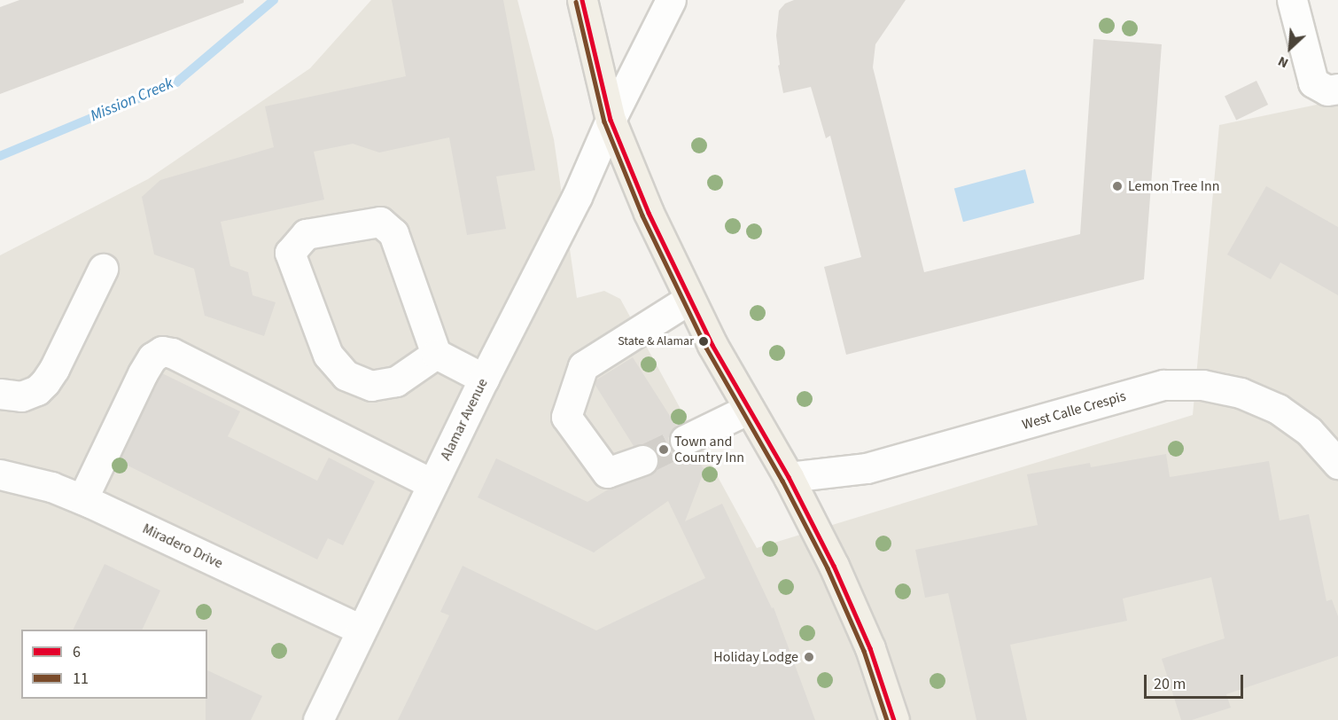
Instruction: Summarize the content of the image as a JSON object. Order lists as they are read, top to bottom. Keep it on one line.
{"streets":{"street":["West Calle Crespis","Alamar Avenue","Miradero Drive"]},"crossings":[["Alamar Avenue","Miradero Drive"]],"water":["Mission Creek"],"places":["Lemon Tree Inn","State & Alamar","Town and Country Inn","Holiday Lodge"],"lines":["transit line 6","transit line 11"],"legend":["6","11"],"scale_bar":"20 m","north":"bottom left"}
